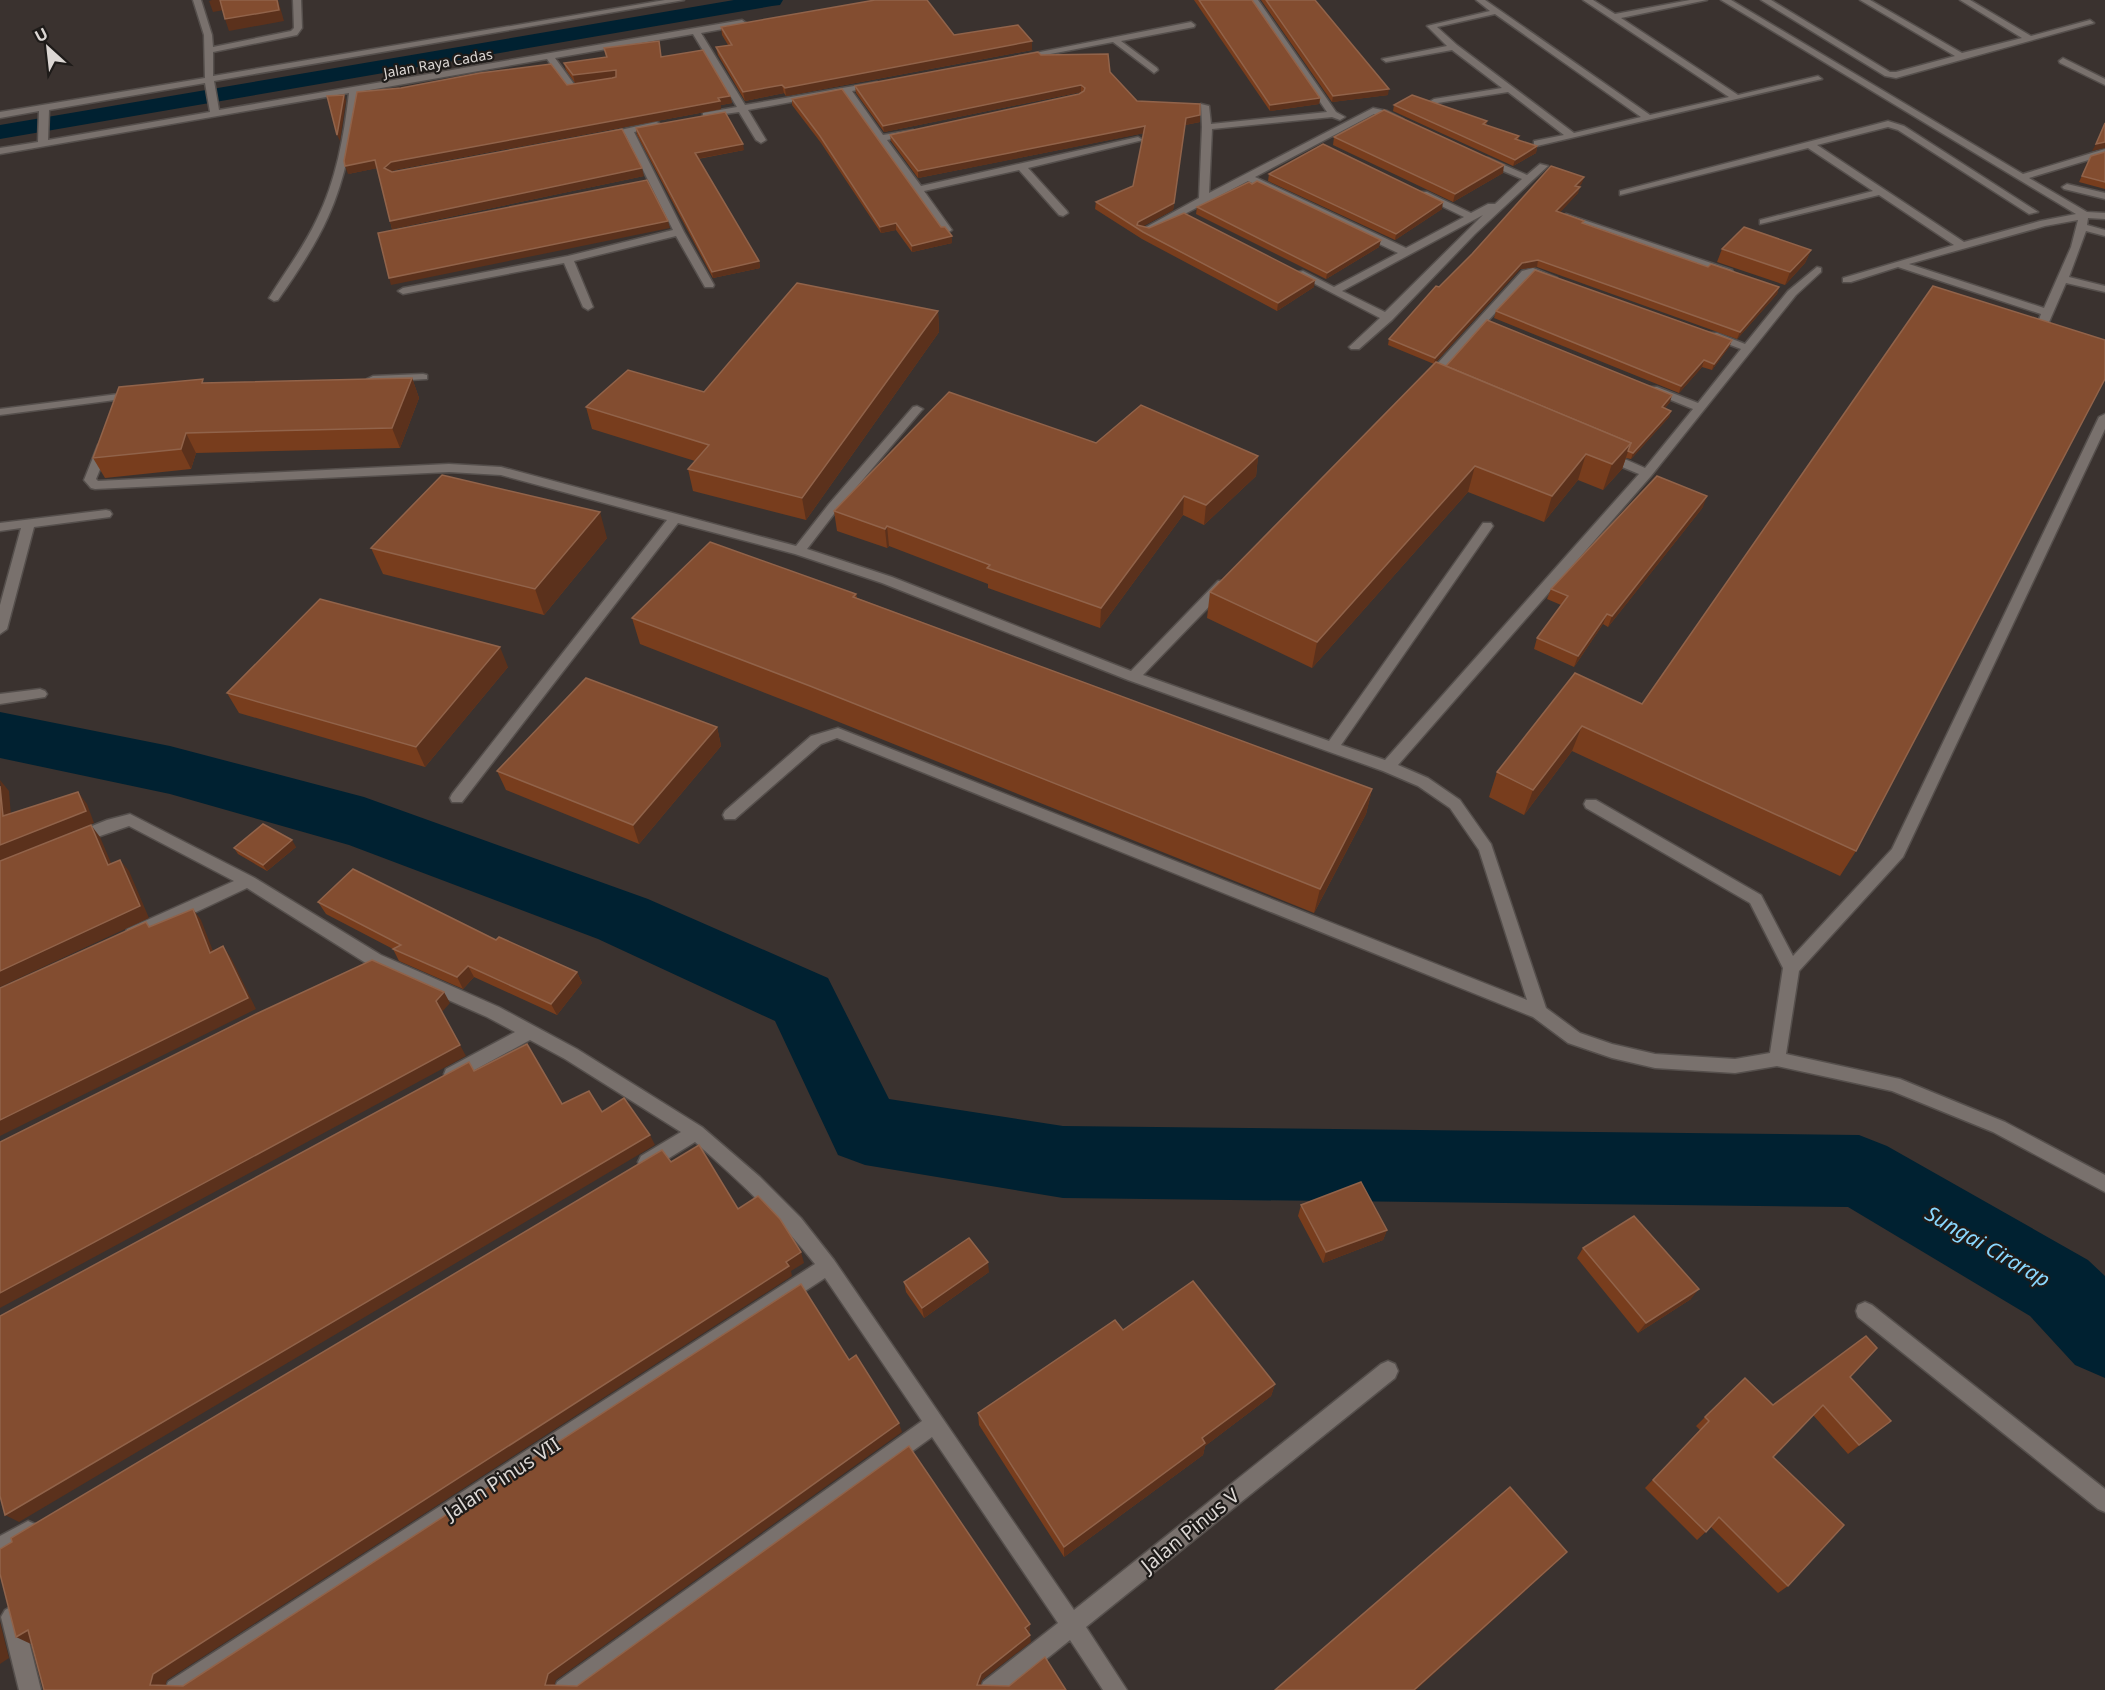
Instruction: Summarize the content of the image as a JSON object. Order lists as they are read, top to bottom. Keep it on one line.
{"streets":{"street":["Jalan Raya Cadas","Jalan Pinus VII","Jalan Pinus V"]},"water":["Sungai Cirarap"],"north":"top left"}
